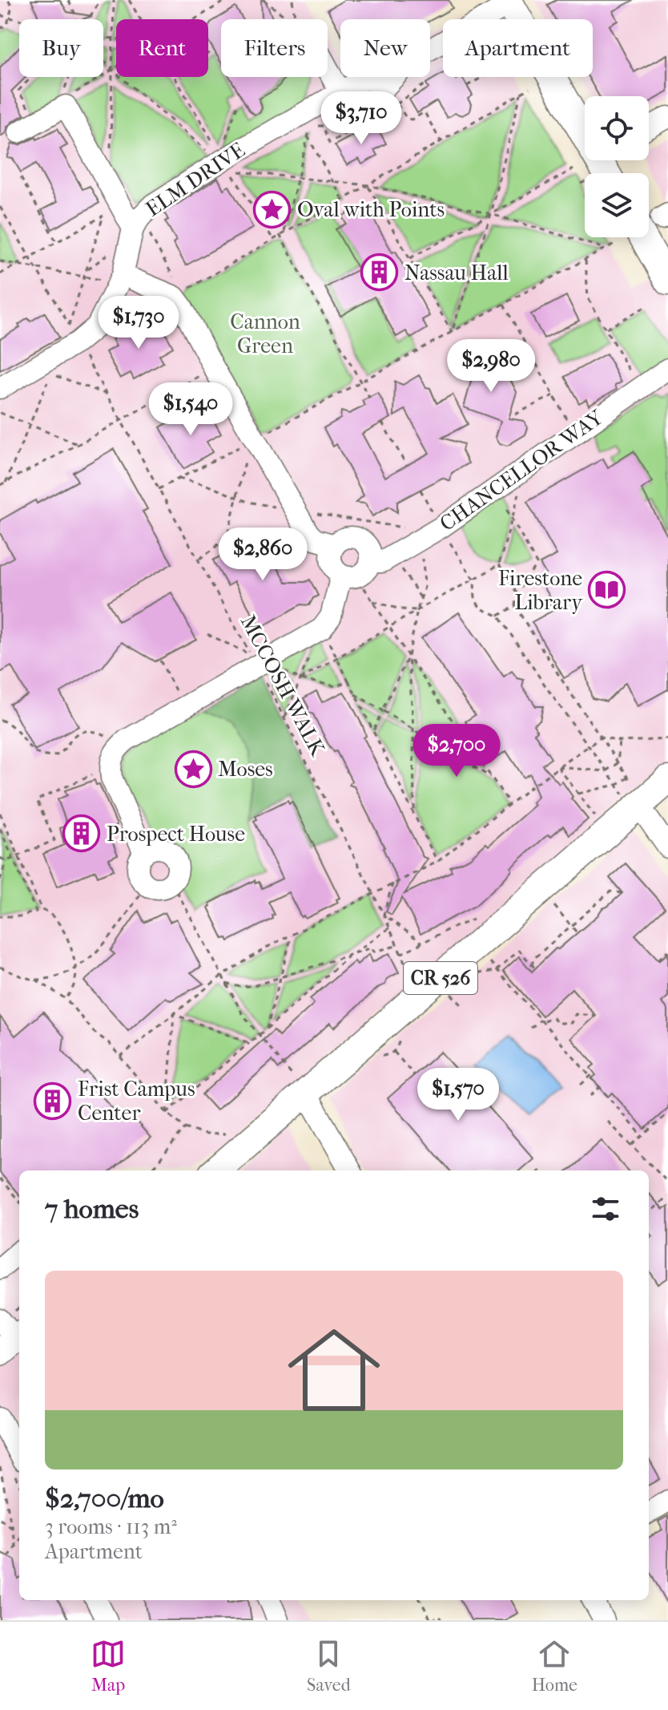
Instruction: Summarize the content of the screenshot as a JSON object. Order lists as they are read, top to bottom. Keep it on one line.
{"streets":{"main road":["CR 526"],"street":["ELM DRIVE","CHANCELLOR WAY"],"path":["MCCOSH WALK"]},"crossings":[["ELM DRIVE","MCCOSH WALK"]],"parks":["Cannon Green"],"places":{"place":["Oval with Points","Moses"],"building":["Nassau Hall","Prospect House","Frist Campus Center"],"library":["Firestone Library"]},"page":{"chip":["Buy","Rent","Filters","New","Apartment"],"price":["$3,710","$1,730","$2,980","$1,540","$2,860","$2,700","$1,570"],"heading":"7 homes","list":[{"name":"$2,700/mo","note":"3 rooms · 113 m² · Apartment"}],"tabs":["Map","Saved","Home"]}}
